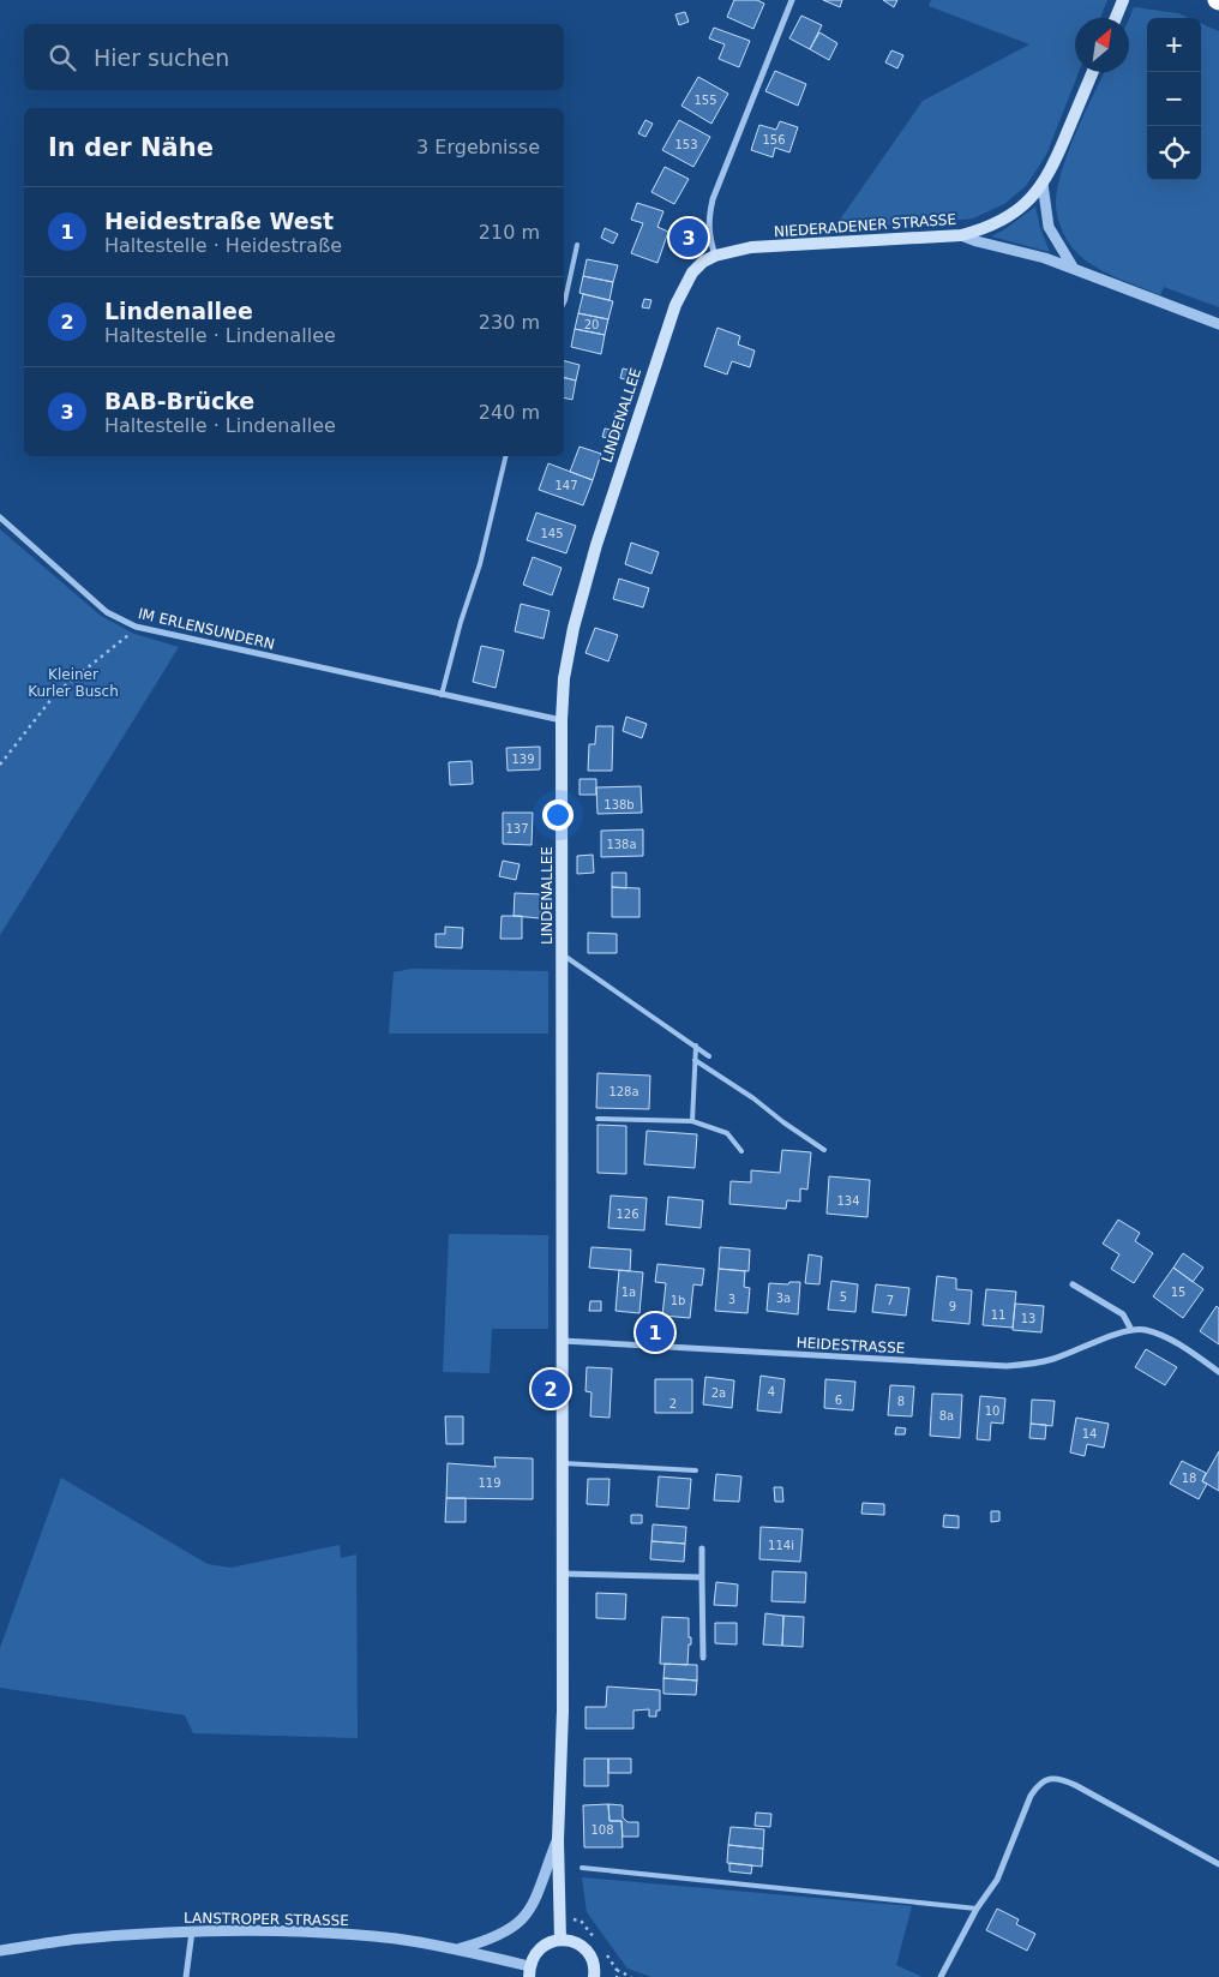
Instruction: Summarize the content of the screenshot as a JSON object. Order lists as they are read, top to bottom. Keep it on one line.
{"streets":{"main road":["NIEDERADENER STRASSE","LINDENALLEE"],"street":["IM ERLENSUNDERN","HEIDESTRASSE","LANSTROPER STRASSE"]},"crossings":[["NIEDERADENER STRASSE","LINDENALLEE"],["LINDENALLEE","IM ERLENSUNDERN"],["LINDENALLEE","HEIDESTRASSE"],["LINDENALLEE","LANSTROPER STRASSE"]],"parks":["Kleiner Kurler Busch"],"house_numbers":["155","156","153","20","147","145","139","138b","137","138a","128a","134","126","1a","15","5","3a","3","1b","7","9","11","13","4","2a","6","8","2","10","8a","14","18","119","114i","108"],"north":"top right","page":{"map_buttons":["+","−"],"search":"Hier suchen","heading":["In der Nähe","3 Ergebnisse"],"list":[{"mark":"1","name":"Heidestraße West","note":"Haltestelle · Heidestraße","value":"210 m"},{"mark":"2","name":"Lindenallee","note":"Haltestelle · Lindenallee","value":"230 m"},{"mark":"3","name":"BAB-Brücke","note":"Haltestelle · Lindenallee","value":"240 m"}],"pins":["3","1","2"]}}
